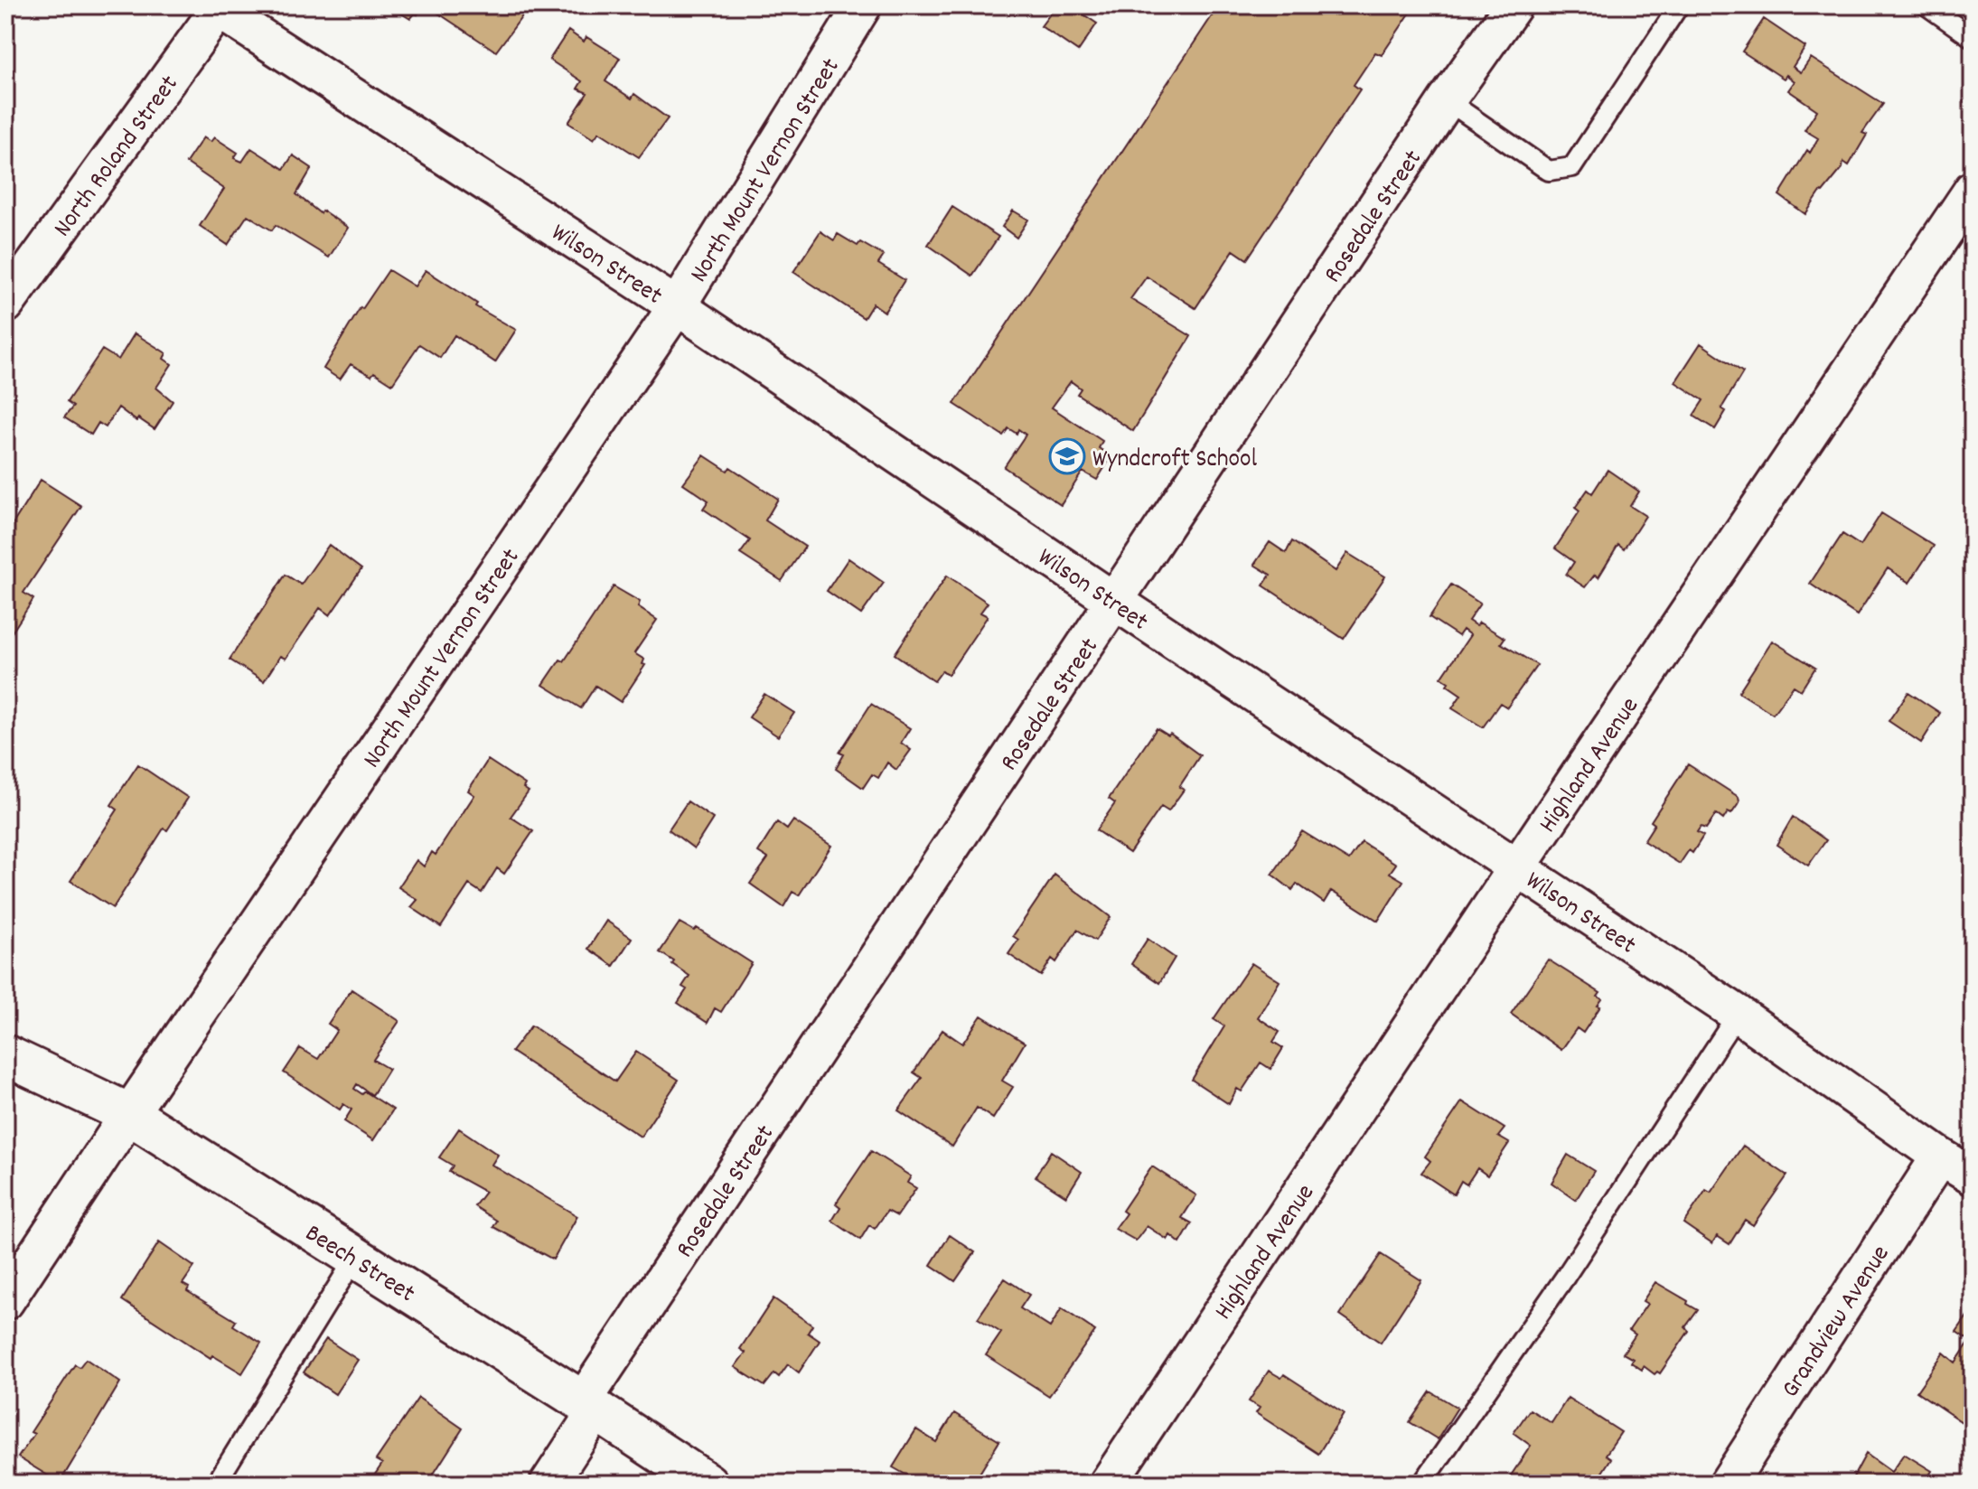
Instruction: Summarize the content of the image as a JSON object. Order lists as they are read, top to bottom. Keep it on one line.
{"streets":{"street":["North Roland Street","North Mount Vernon Street","Rosedale Street","Wilson Street","Highland Avenue","Beech Street","Grandview Avenue"]},"crossings":[["North Roland Street","Wilson Street"],["North Mount Vernon Street","Wilson Street"],["North Mount Vernon Street","Beech Street"],["Rosedale Street","Wilson Street"],["Rosedale Street","Beech Street"],["Wilson Street","Highland Avenue"],["Wilson Street","Grandview Avenue"]],"places":{"school or university":["Wyndcroft School"]}}
